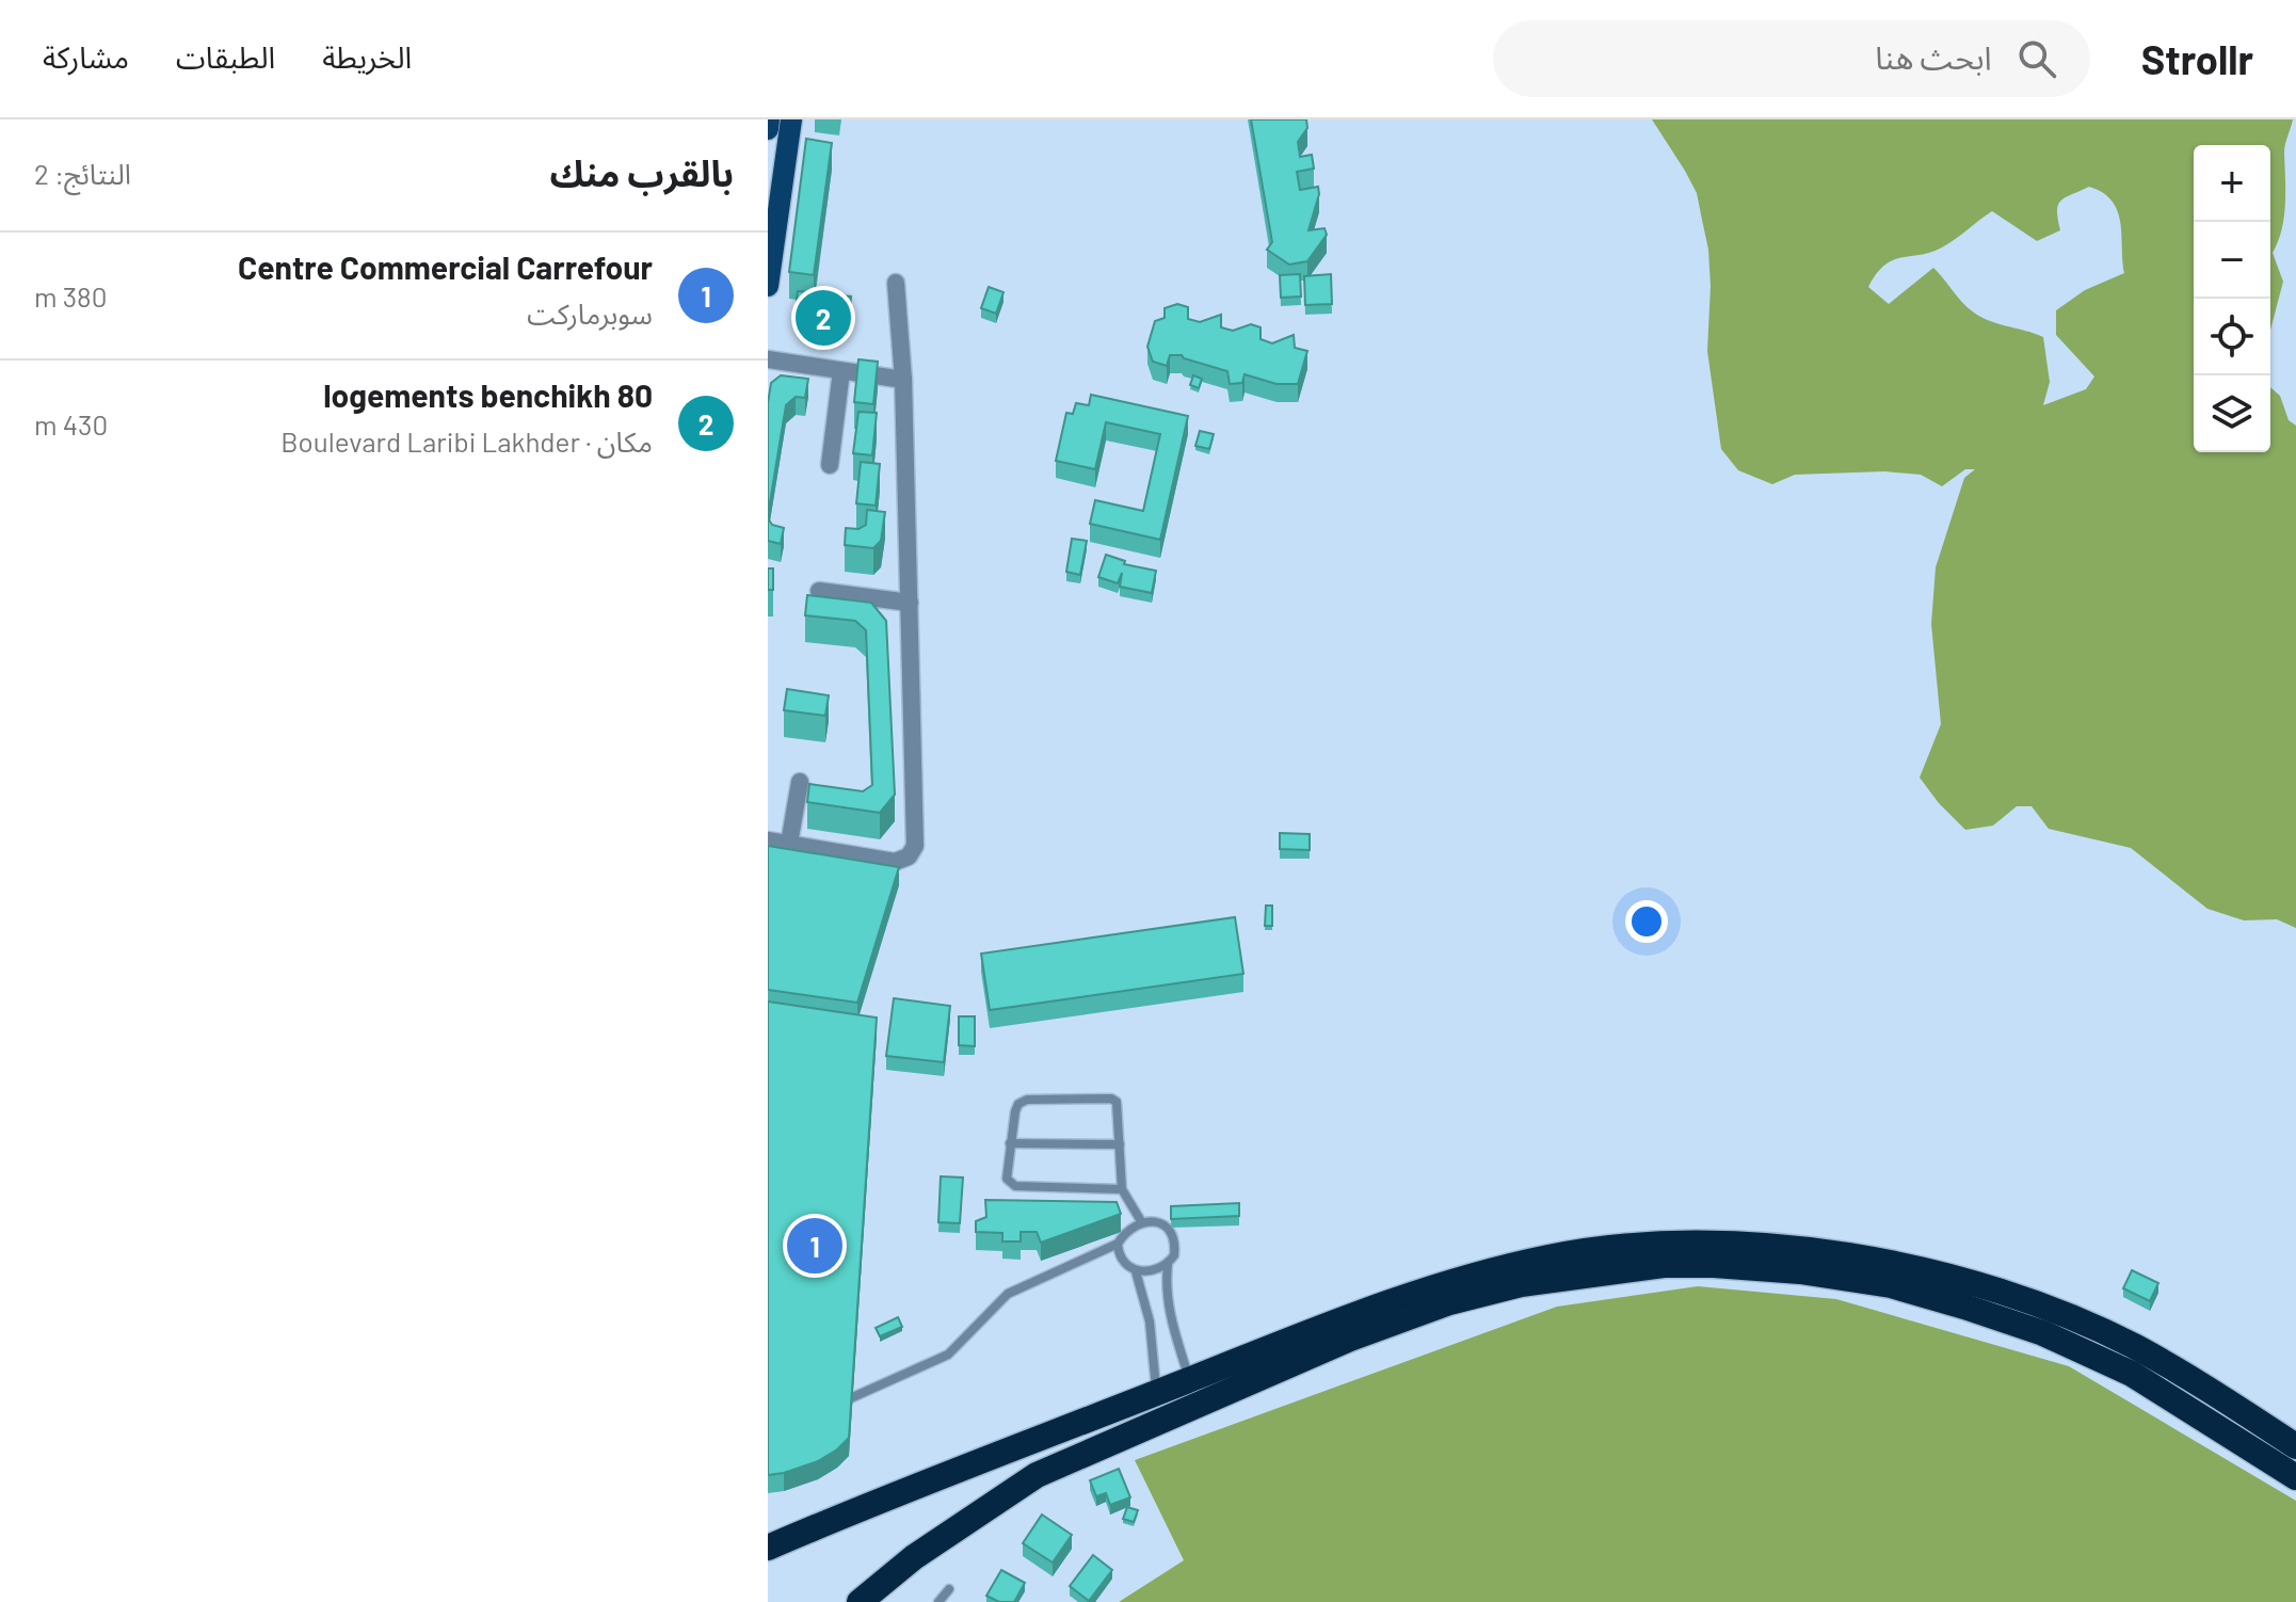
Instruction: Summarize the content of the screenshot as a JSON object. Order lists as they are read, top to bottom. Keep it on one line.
{"page":{"header":"Strollr","search":"ابحث هنا","nav":["الخريطة","الطبقات","مشاركة"],"heading":["بالقرب منك","النتائج: 2"],"map_buttons":["+","−"],"list":[{"mark":"1","name":"Centre Commercial Carrefour","note":"سوبرماركت","value":"380 m"},{"mark":"2","name":"80 logements benchikh","note":"مكان · Boulevard Laribi Lakhder","value":"430 m"}],"pins":["2","1"]}}
